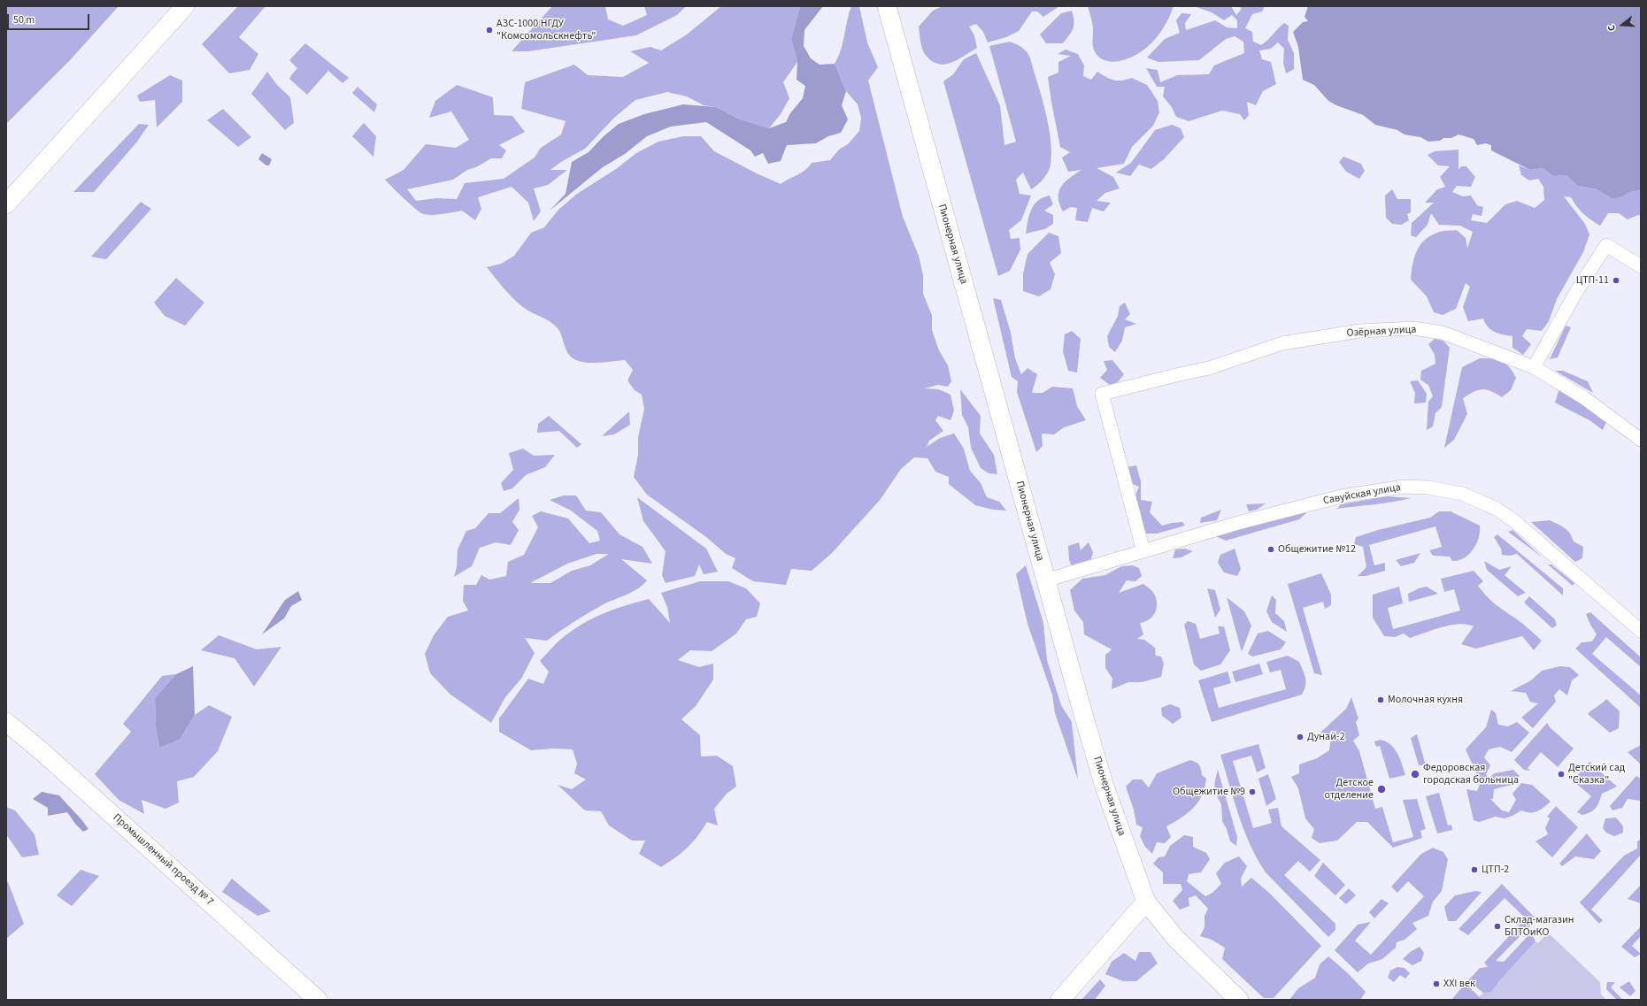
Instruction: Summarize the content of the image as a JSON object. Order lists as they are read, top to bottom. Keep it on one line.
{"streets":{"main road":["Пионерная улица","Промышленный проезд № 7"],"street":["Озёрная улица","Савуйская улица"]},"crossings":[["Пионерная улица","Савуйская улица"],["Озёрная улица","Савуйская улица"]],"places":["АЗС-1000 НГДУ \"Комсомольскнефть\"","ЦТП-11","Общежитие №12","Молочная кухня","Дунай-2","Федоровская городская больница","Детский сад \"Сказка\"","Детское отделение","Общежитие №9","ЦТП-2","Склад-магазин БПТОиКО","XXI век"],"scale_bar":"50 m","north":"left"}
